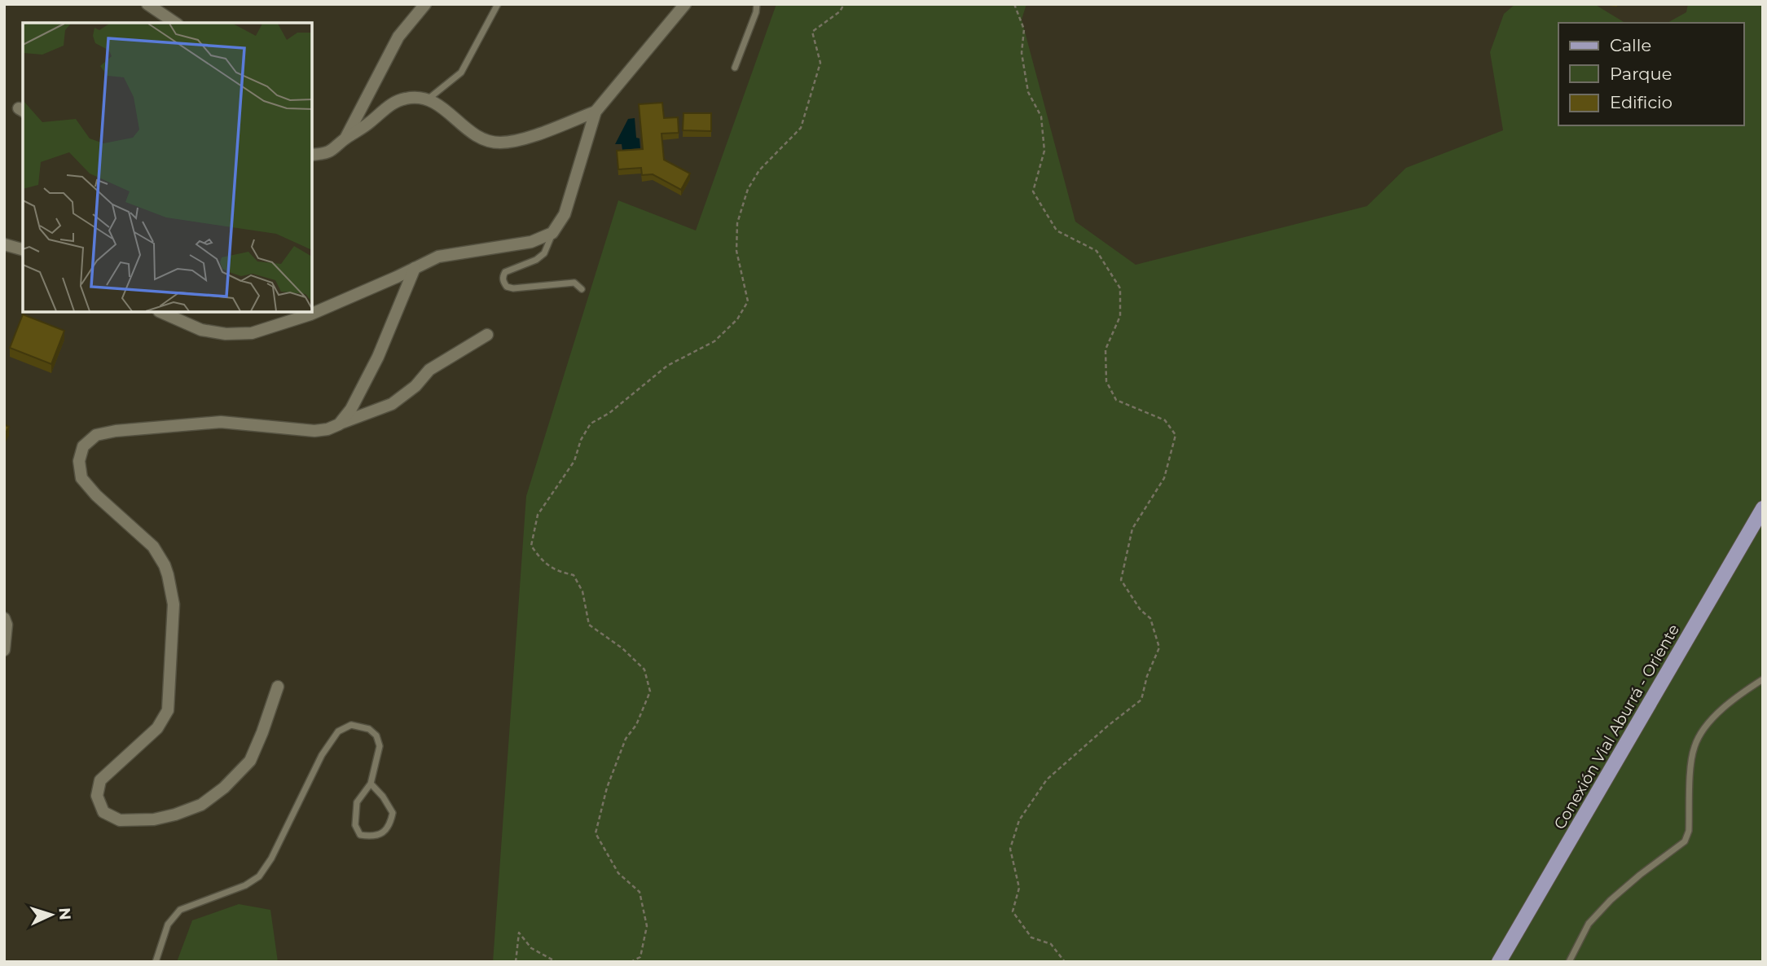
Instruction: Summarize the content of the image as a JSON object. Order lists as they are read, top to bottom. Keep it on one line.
{"streets":{"main road":["Conexión Vial Aburrá - Oriente"]},"legend":["Calle","Parque","Edificio"],"north":"right"}
